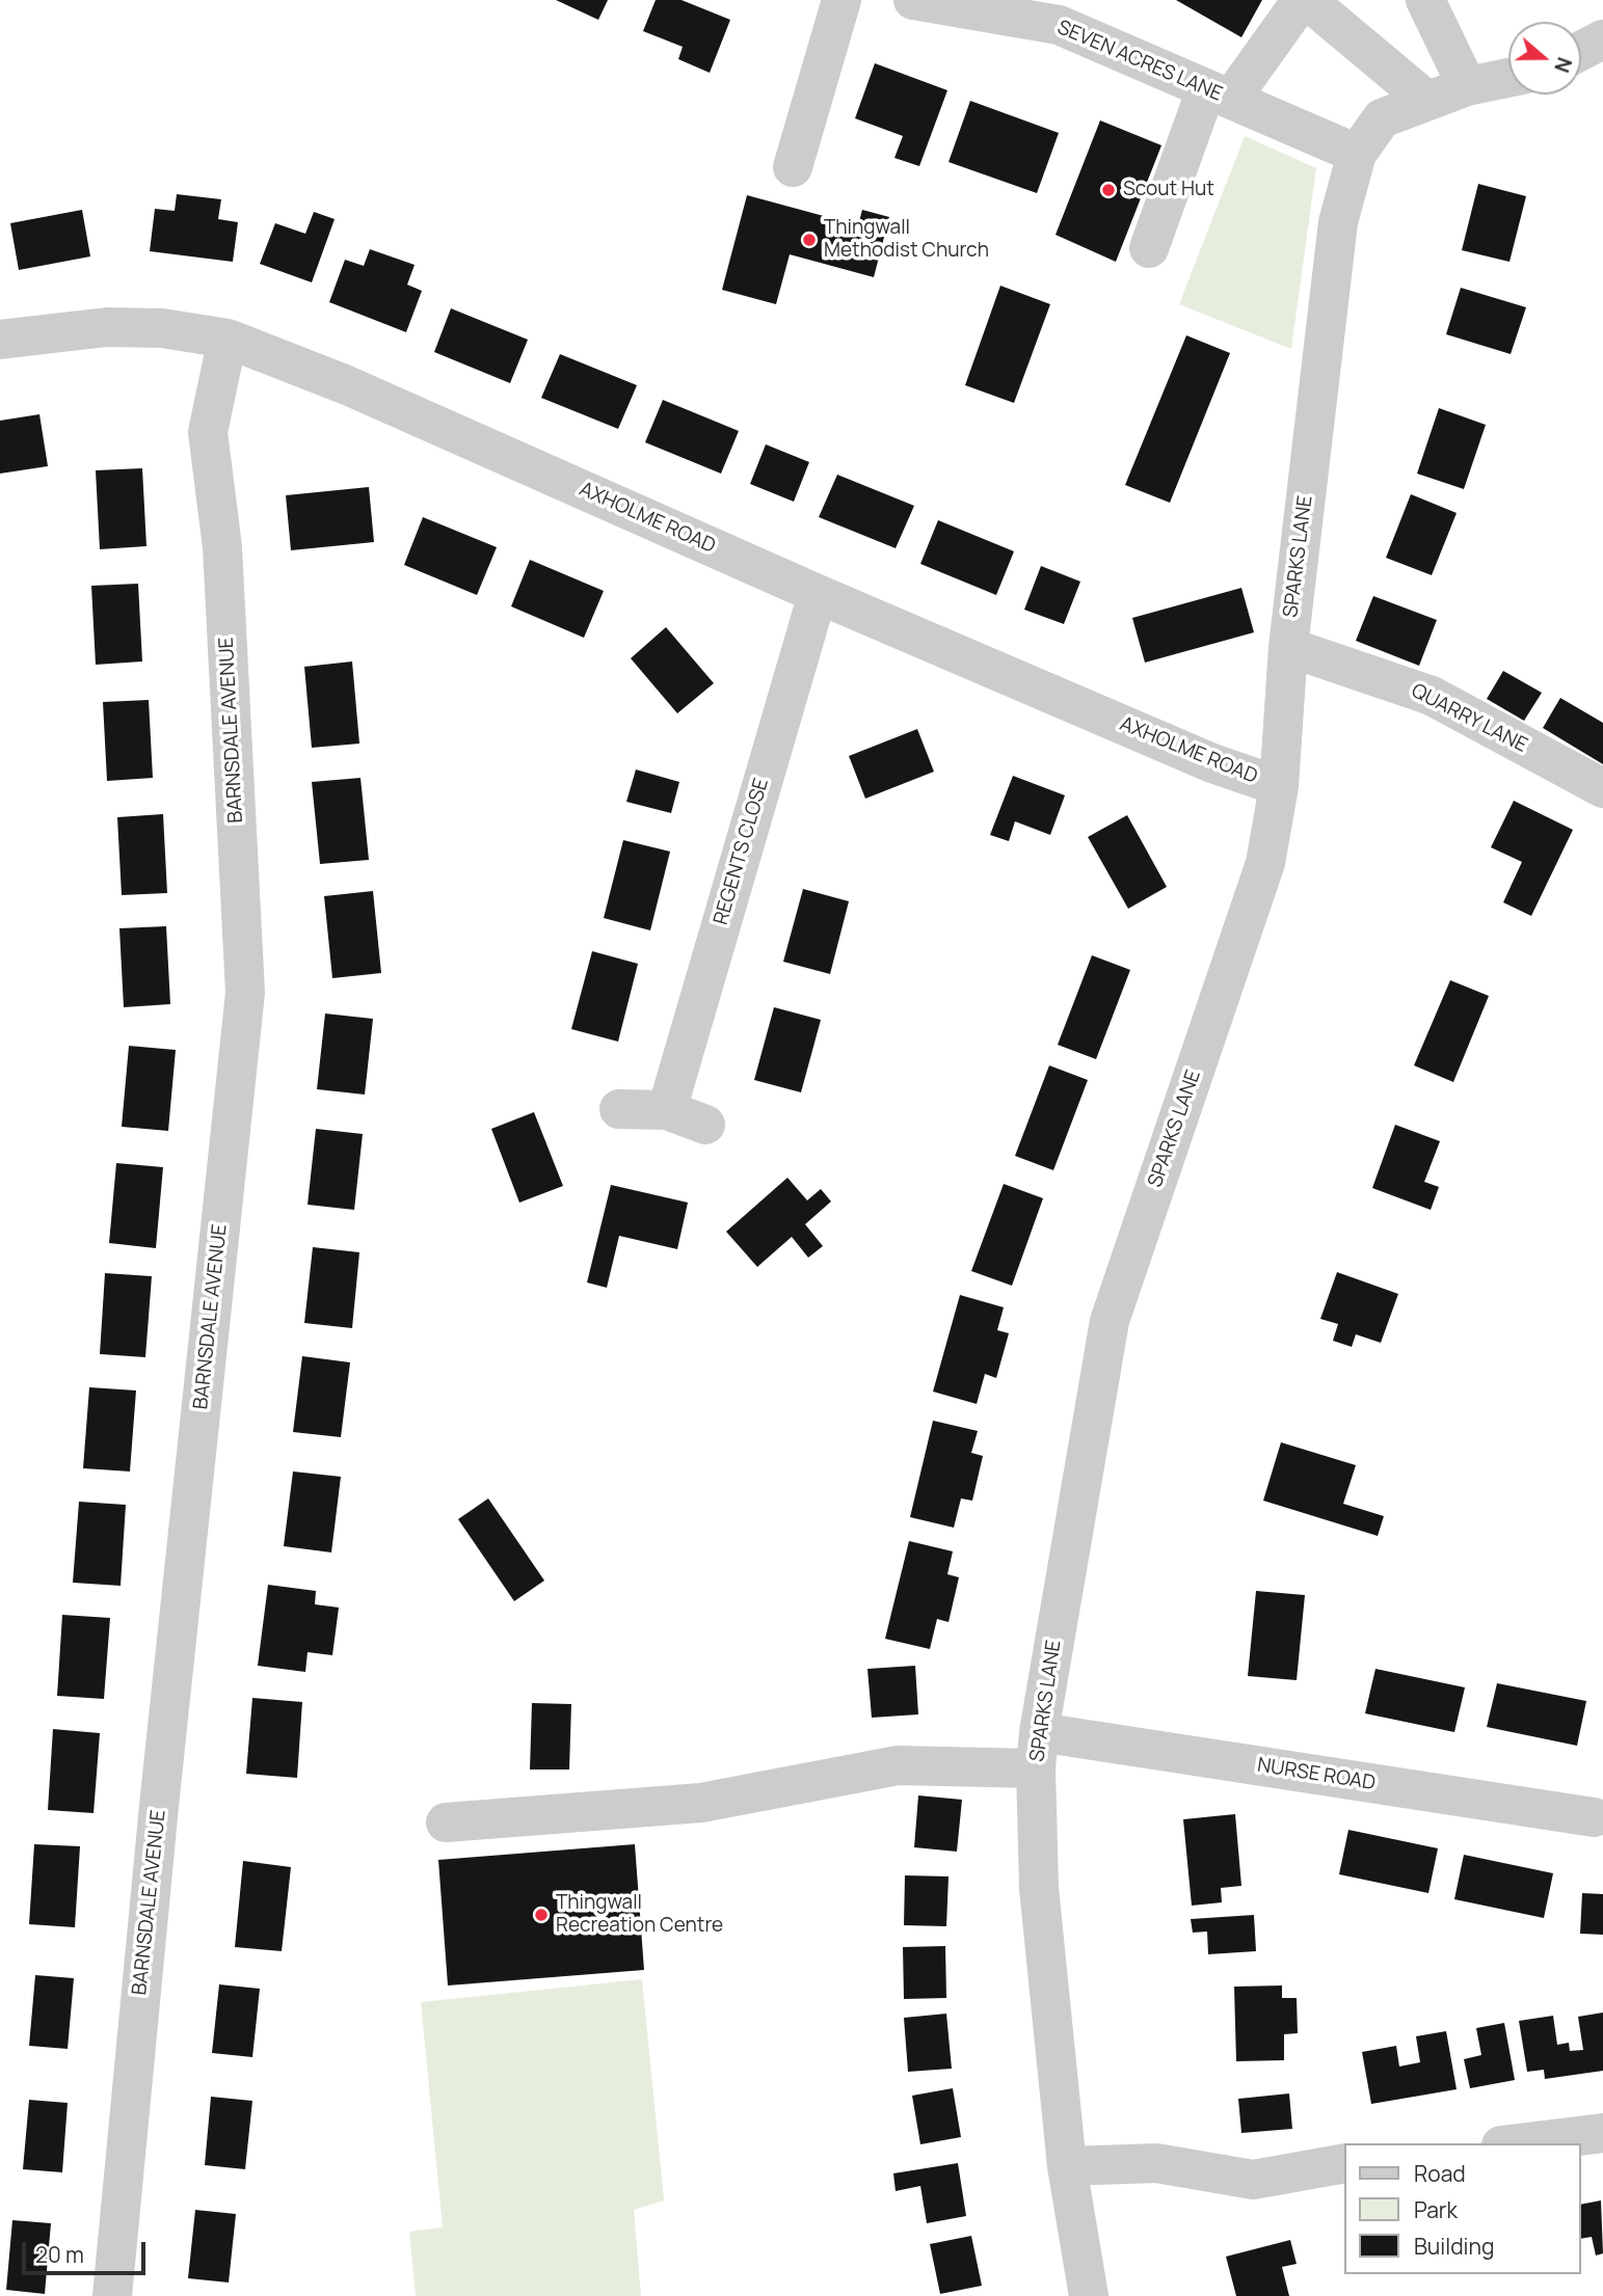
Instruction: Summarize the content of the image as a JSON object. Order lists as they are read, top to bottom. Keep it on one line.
{"streets":{"street":["SEVEN ACRES LANE","AXHOLME ROAD","SPARKS LANE","QUARRY LANE","BARNSDALE AVENUE","REGENTS CLOSE","NURSE ROAD"]},"crossings":[["SEVEN ACRES LANE","SPARKS LANE"],["AXHOLME ROAD","SPARKS LANE"],["AXHOLME ROAD","BARNSDALE AVENUE"],["AXHOLME ROAD","REGENTS CLOSE"],["SPARKS LANE","QUARRY LANE"],["SPARKS LANE","NURSE ROAD"]],"places":["Scout Hut","Thingwall Methodist Church","Thingwall Recreation Centre"],"legend":["Road","Park","Building"],"scale_bar":"20 m","north":"right"}
